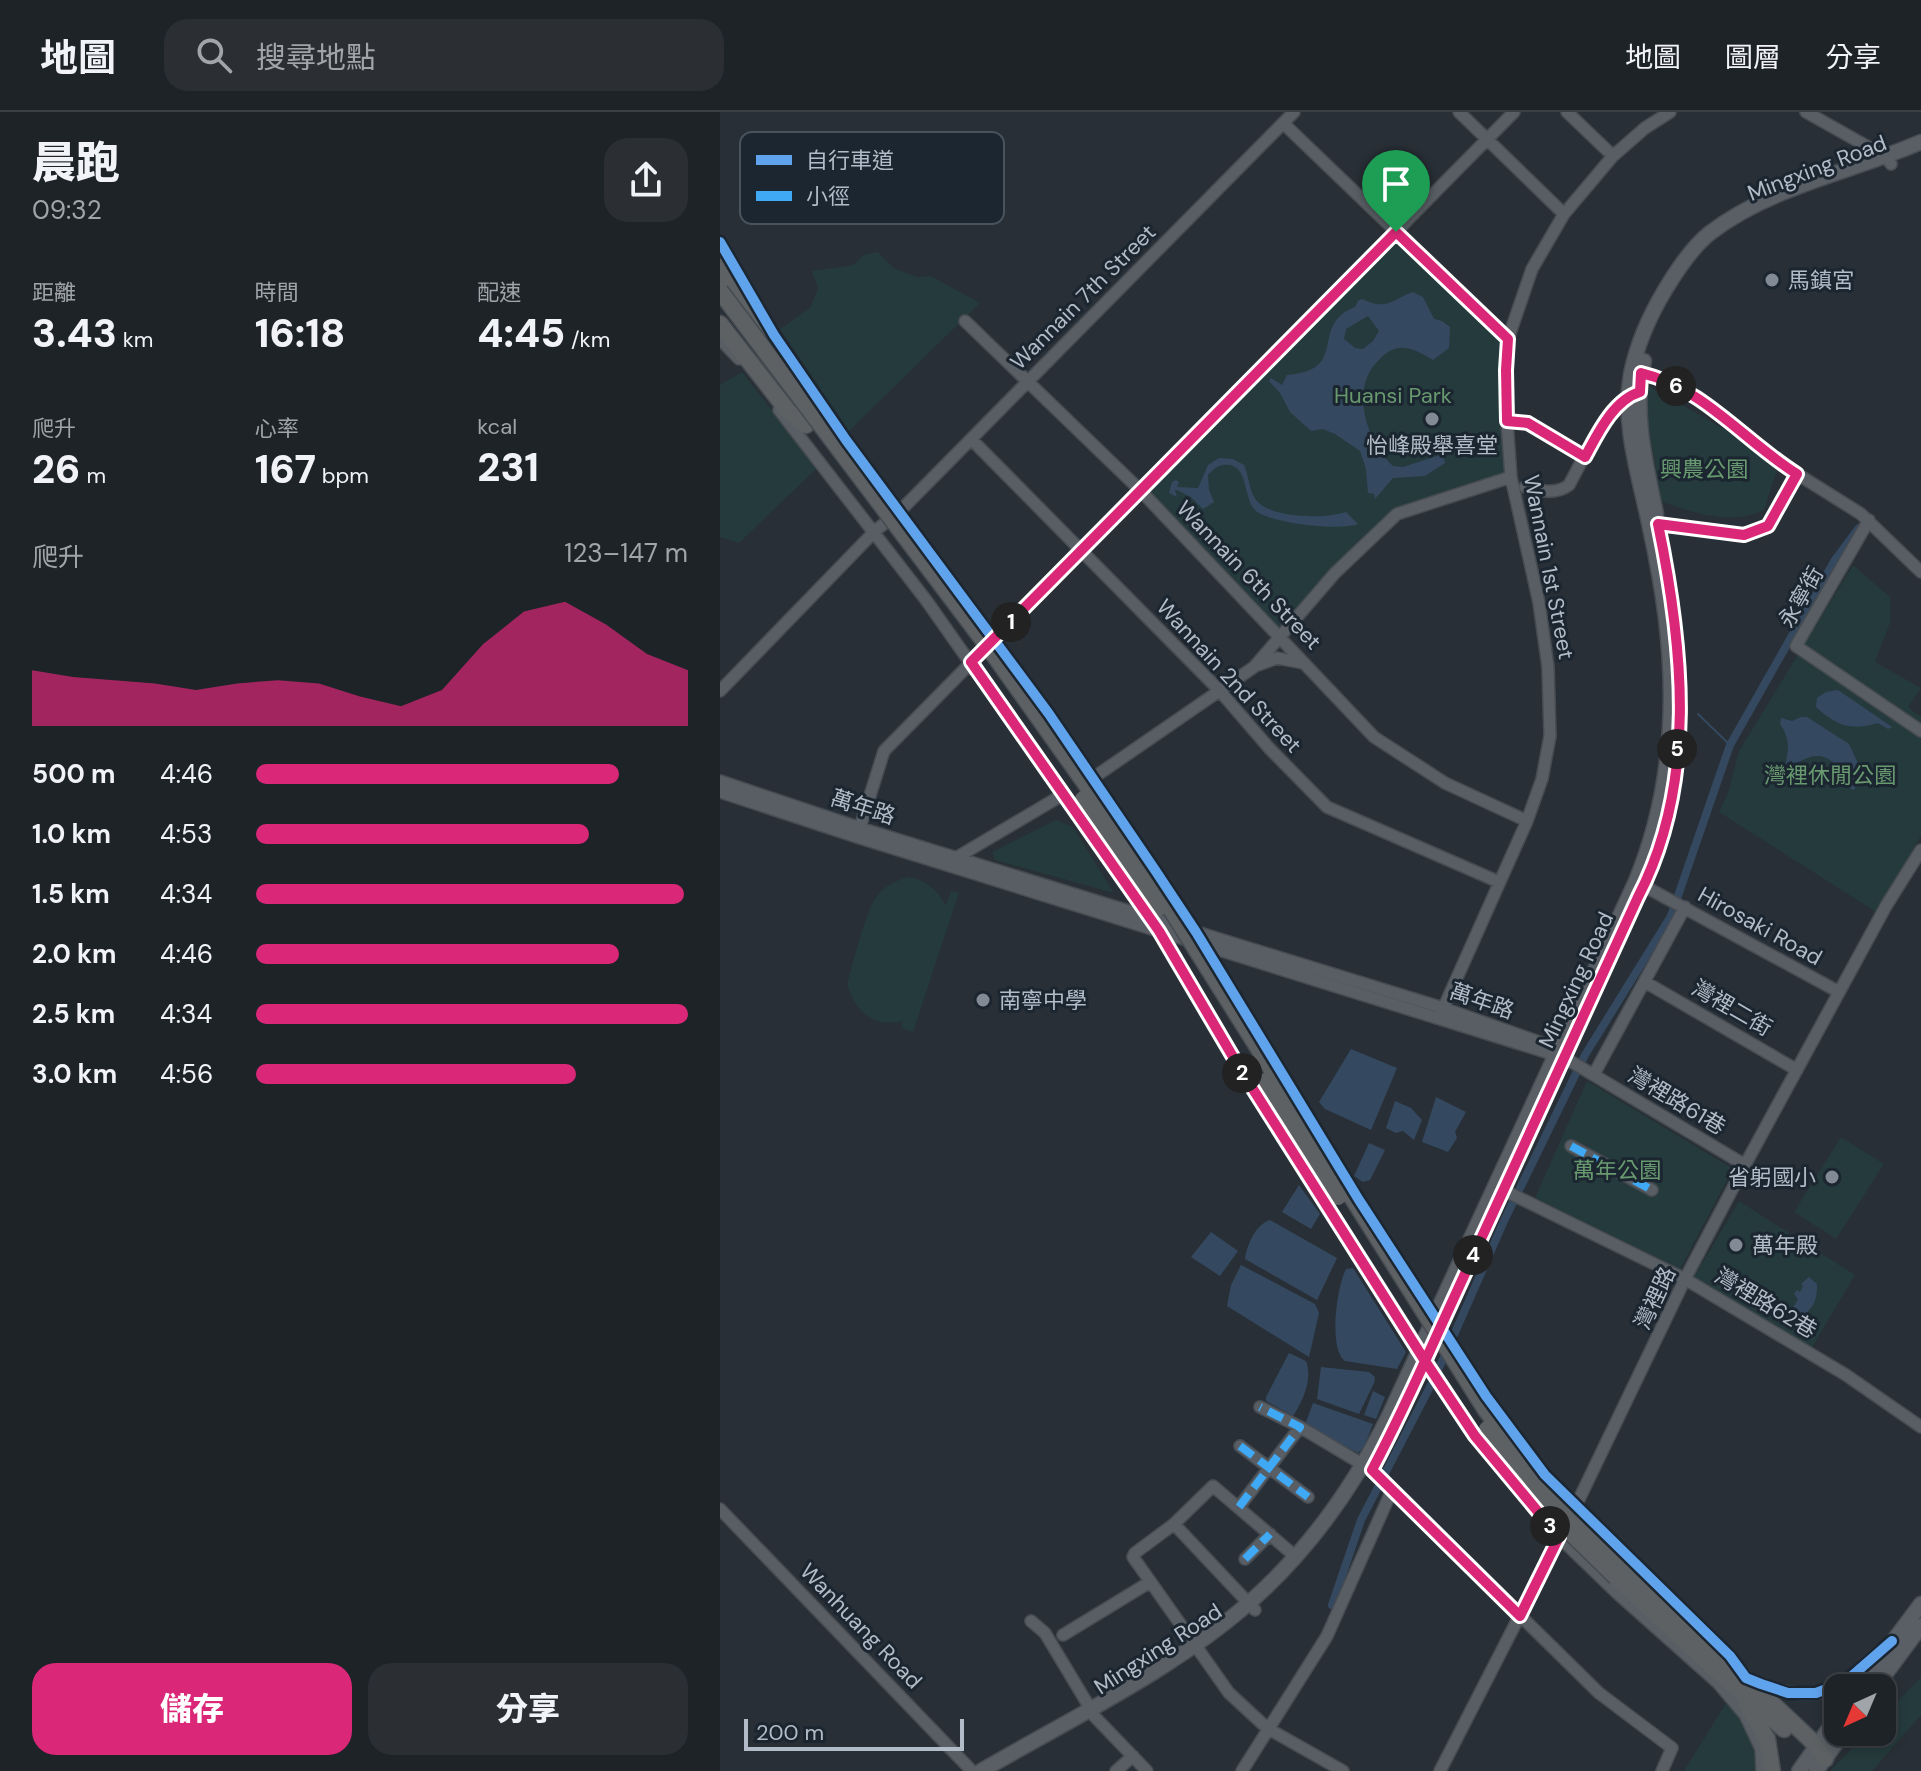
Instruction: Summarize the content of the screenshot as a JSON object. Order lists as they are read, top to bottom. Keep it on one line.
{"streets":{"main road":["Mingxing Road"],"street":["Wannain 7th Street","Wannain 1st Street","Wannain 6th Street","永寧街","Wannain 2nd Street","萬年路","Hirosaki Road","灣裡二街","灣裡路61巷","灣裡路","灣裡路62巷","Wanhuang Road"]},"crossings":[["Mingxing Road","萬年路"],["Mingxing Road","Hirosaki Road"],["Mingxing Road","灣裡路62巷"],["Wannain 7th Street","Wannain 6th Street"],["Wannain 7th Street","Wannain 2nd Street"],["Wannain 1st Street","Wannain 6th Street"],["Wannain 1st Street","Wannain 2nd Street"],["Wannain 1st Street","萬年路"],["萬年路","灣裡路61巷"],["Hirosaki Road","灣裡路"],["灣裡二街","灣裡路"],["灣裡路61巷","灣裡路"],["灣裡路","灣裡路62巷"]],"parks":["Huansi Park","興農公園","灣裡休閒公園","萬年公園"],"places":["馬鎮宮","怡峰殿舉喜堂","南寧中學","省躬國小","萬年殿"],"legend":["自行車道","小徑"],"scale_bar":"200 m","north":"bottom left","page":{"header":"地圖","search":"搜尋地點","nav":["地圖","圖層","分享"],"heading":["晨跑","09:32"],"stats":[["距離","3.43 km"],["時間","16:18"],["配速","4:45 /km"],["爬升","26 m"],["心率","167 bpm"],["kcal","231"]],"pins":["6","1","5","2","4","3"],"chart":["爬升","123–147 m"],"list":[{"name":"500 m","note":"4:46"},{"name":"1.0 km","note":"4:53"},{"name":"1.5 km","note":"4:34"},{"name":"2.0 km","note":"4:46"},{"name":"2.5 km","note":"4:34"},{"name":"3.0 km","note":"4:56"}],"buttons":["儲存","分享"],"scale":"200 m"}}
